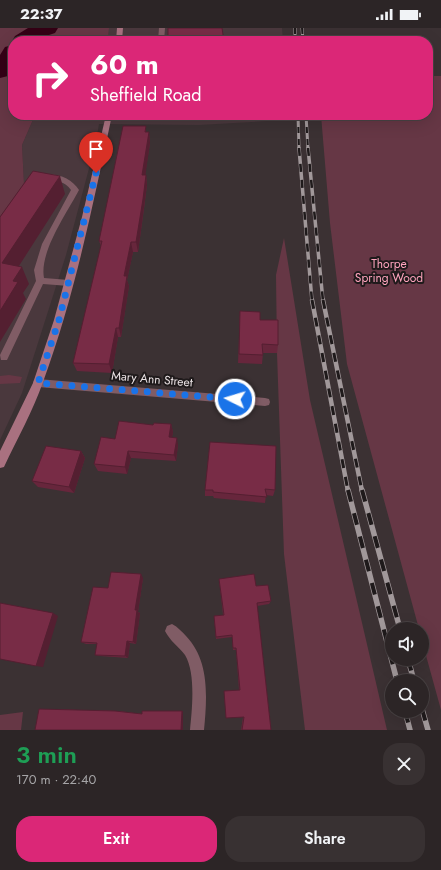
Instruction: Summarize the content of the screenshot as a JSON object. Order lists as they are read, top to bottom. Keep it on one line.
{"streets":{"street":["Mary Ann Street"]},"parks":["Thorpe Spring Wood"],"page":{"status":"22:37","turn":["60 m","Sheffield Road"],"heading":["3 min","170 m · 22:40"],"buttons":["Exit","Share"]}}
